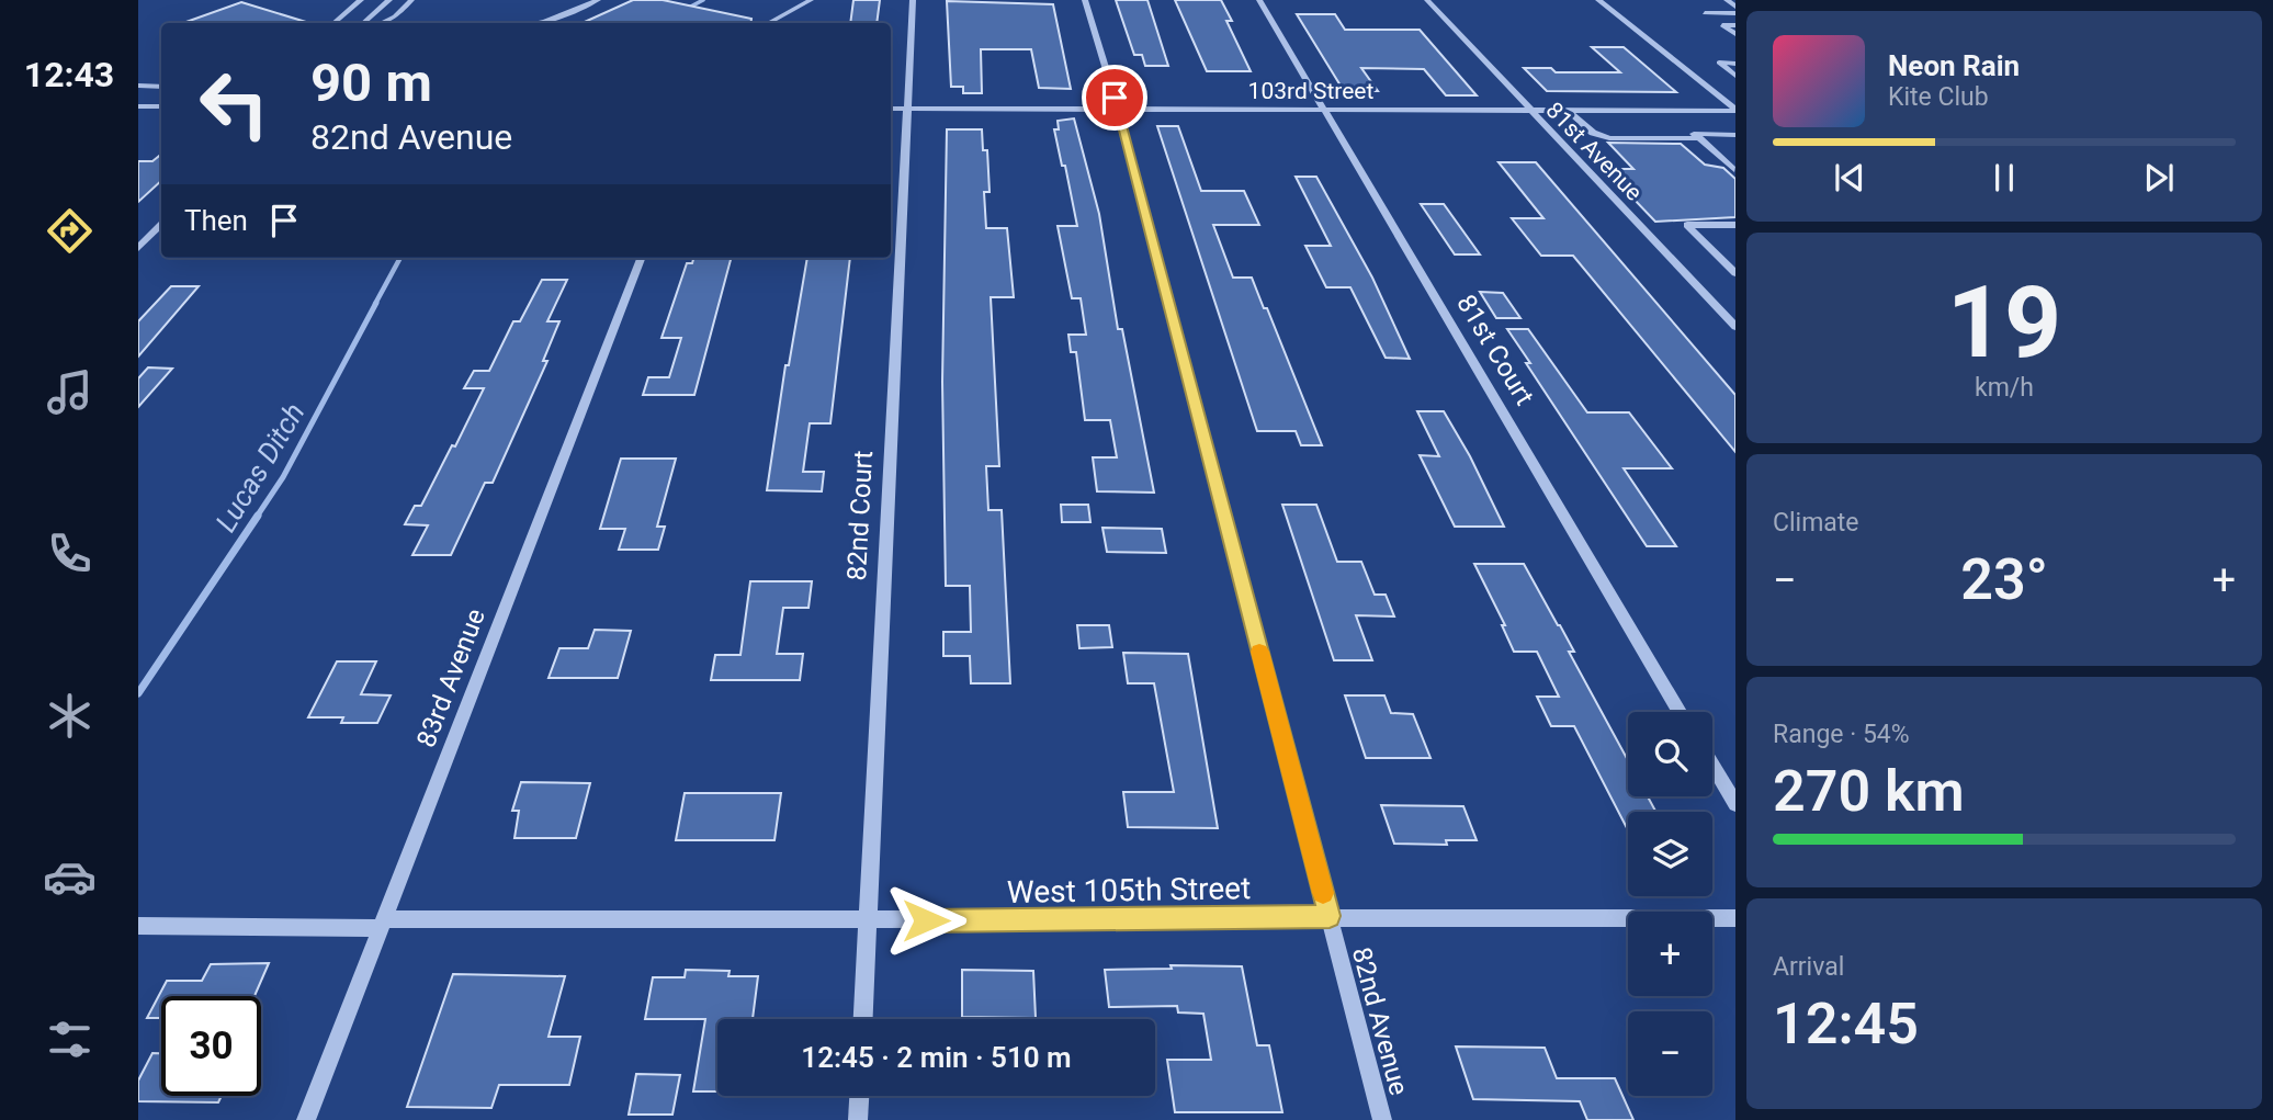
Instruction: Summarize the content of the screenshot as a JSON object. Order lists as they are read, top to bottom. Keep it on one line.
{"streets":{"street":["103rd Street","81st Avenue","81st Court","82nd Court","83rd Avenue","West 105th Street","82nd Avenue"]},"crossings":[["103rd Street","81st Avenue"],["103rd Street","81st Court"],["103rd Street","82nd Court"],["103rd Street","82nd Avenue"],["82nd Court","West 105th Street"],["83rd Avenue","West 105th Street"],["West 105th Street","82nd Avenue"]],"water":["Lucas Ditch"],"page":{"tabs":"12:43","turn":["90 m","82nd Avenue"],"song":["Neon Rain","Kite Club"],"then":"Then","tile":[["19","km/h"],"Climate",["Range · 54%","270 km"],["Arrival","12:45"]],"heat":["−","23°","+"],"map_buttons":["+","−"],"limit":"30","trip":"12:45 · 2 min · 510 m"}}
